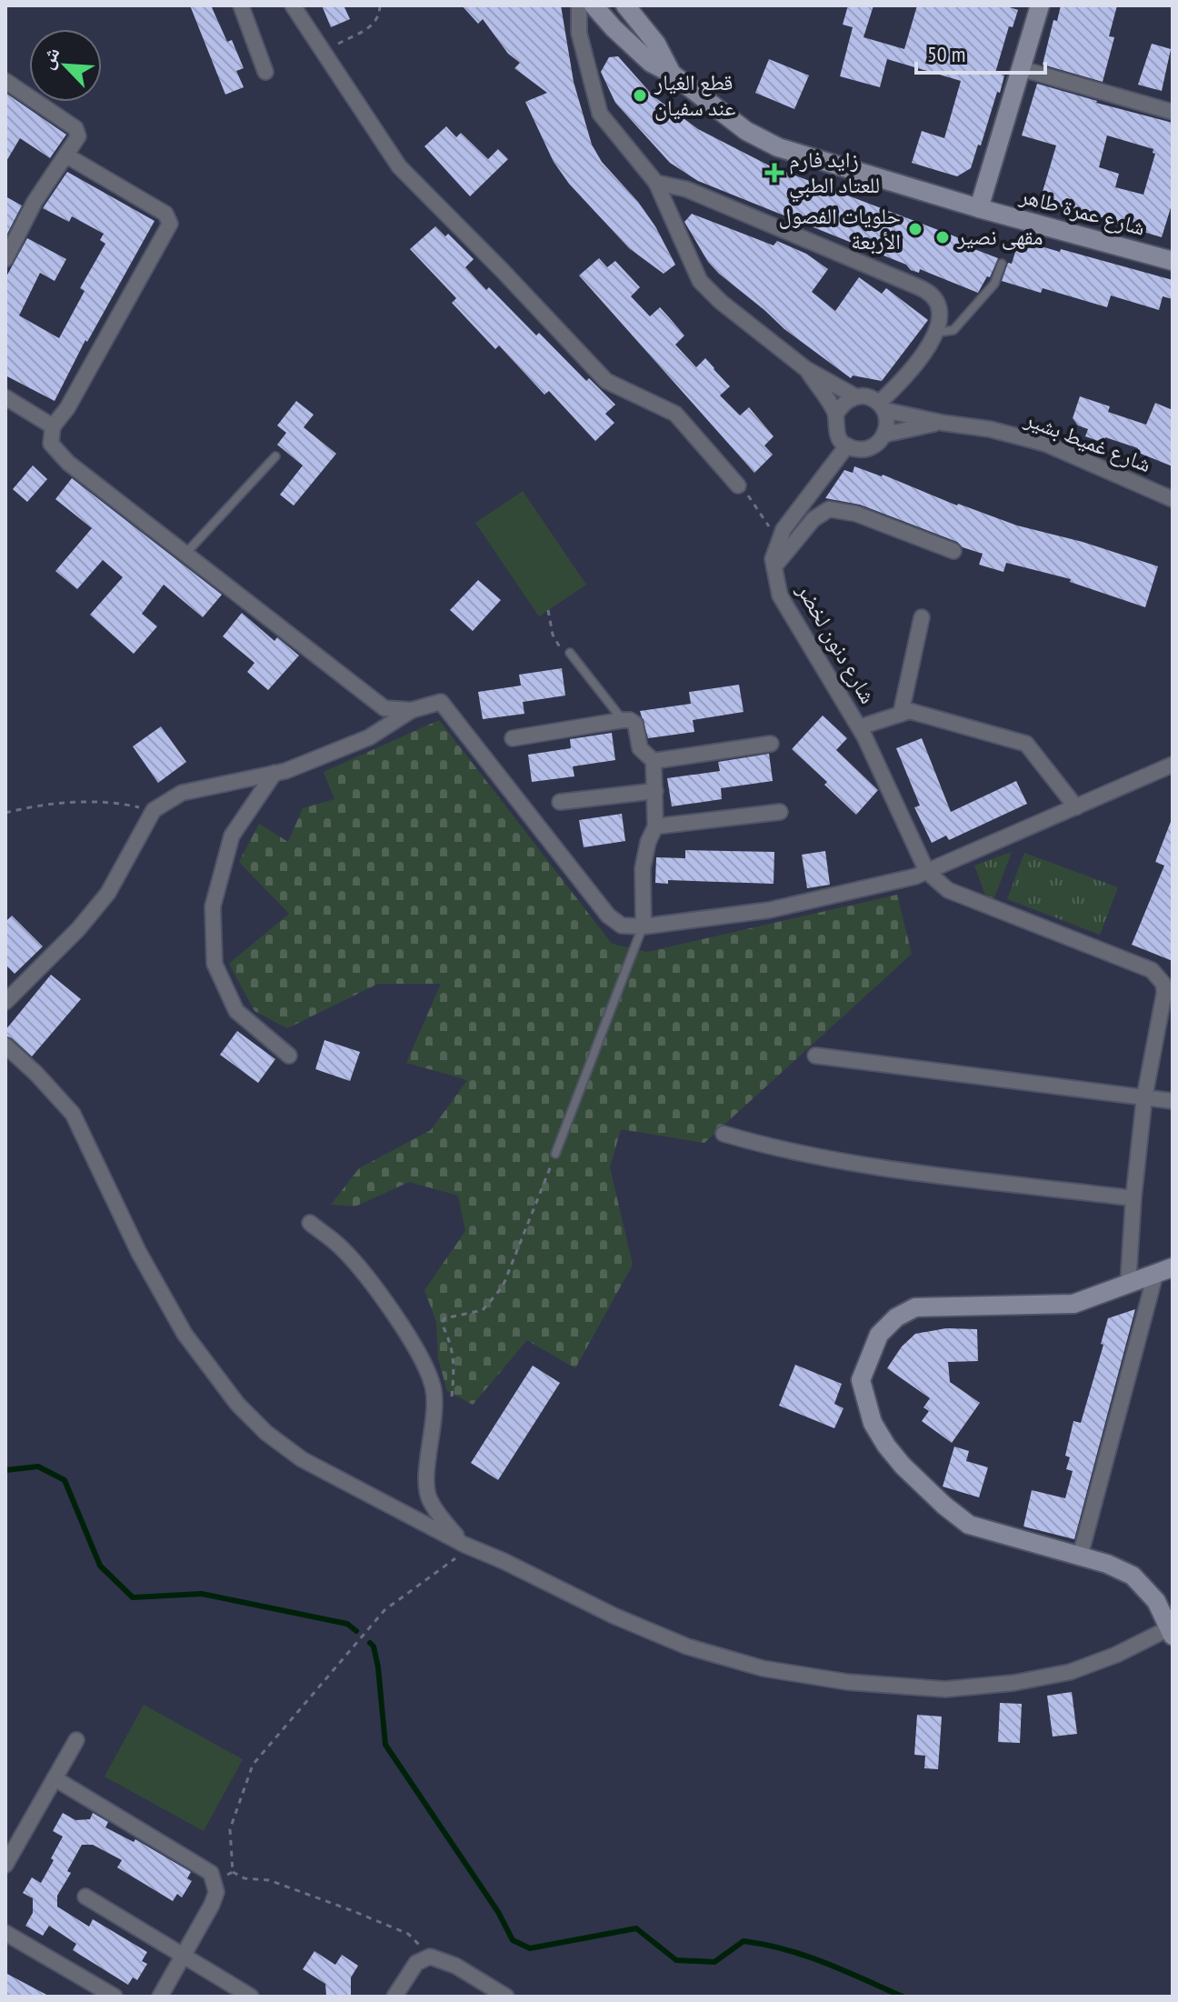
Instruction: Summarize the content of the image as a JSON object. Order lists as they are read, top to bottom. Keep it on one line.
{"streets":{"main road":["شارع عمرة طاهر"],"street":["شارع غميط بشير","شارع دنون لخضر"]},"places":{"other":["قطع الغيار عند سفيان","حلويات الفصول الأربعة","مقهى نصير"],"health":["زايد فارم للعتاد الطبي"]},"scale_bar":"50 m","north":"top left"}
